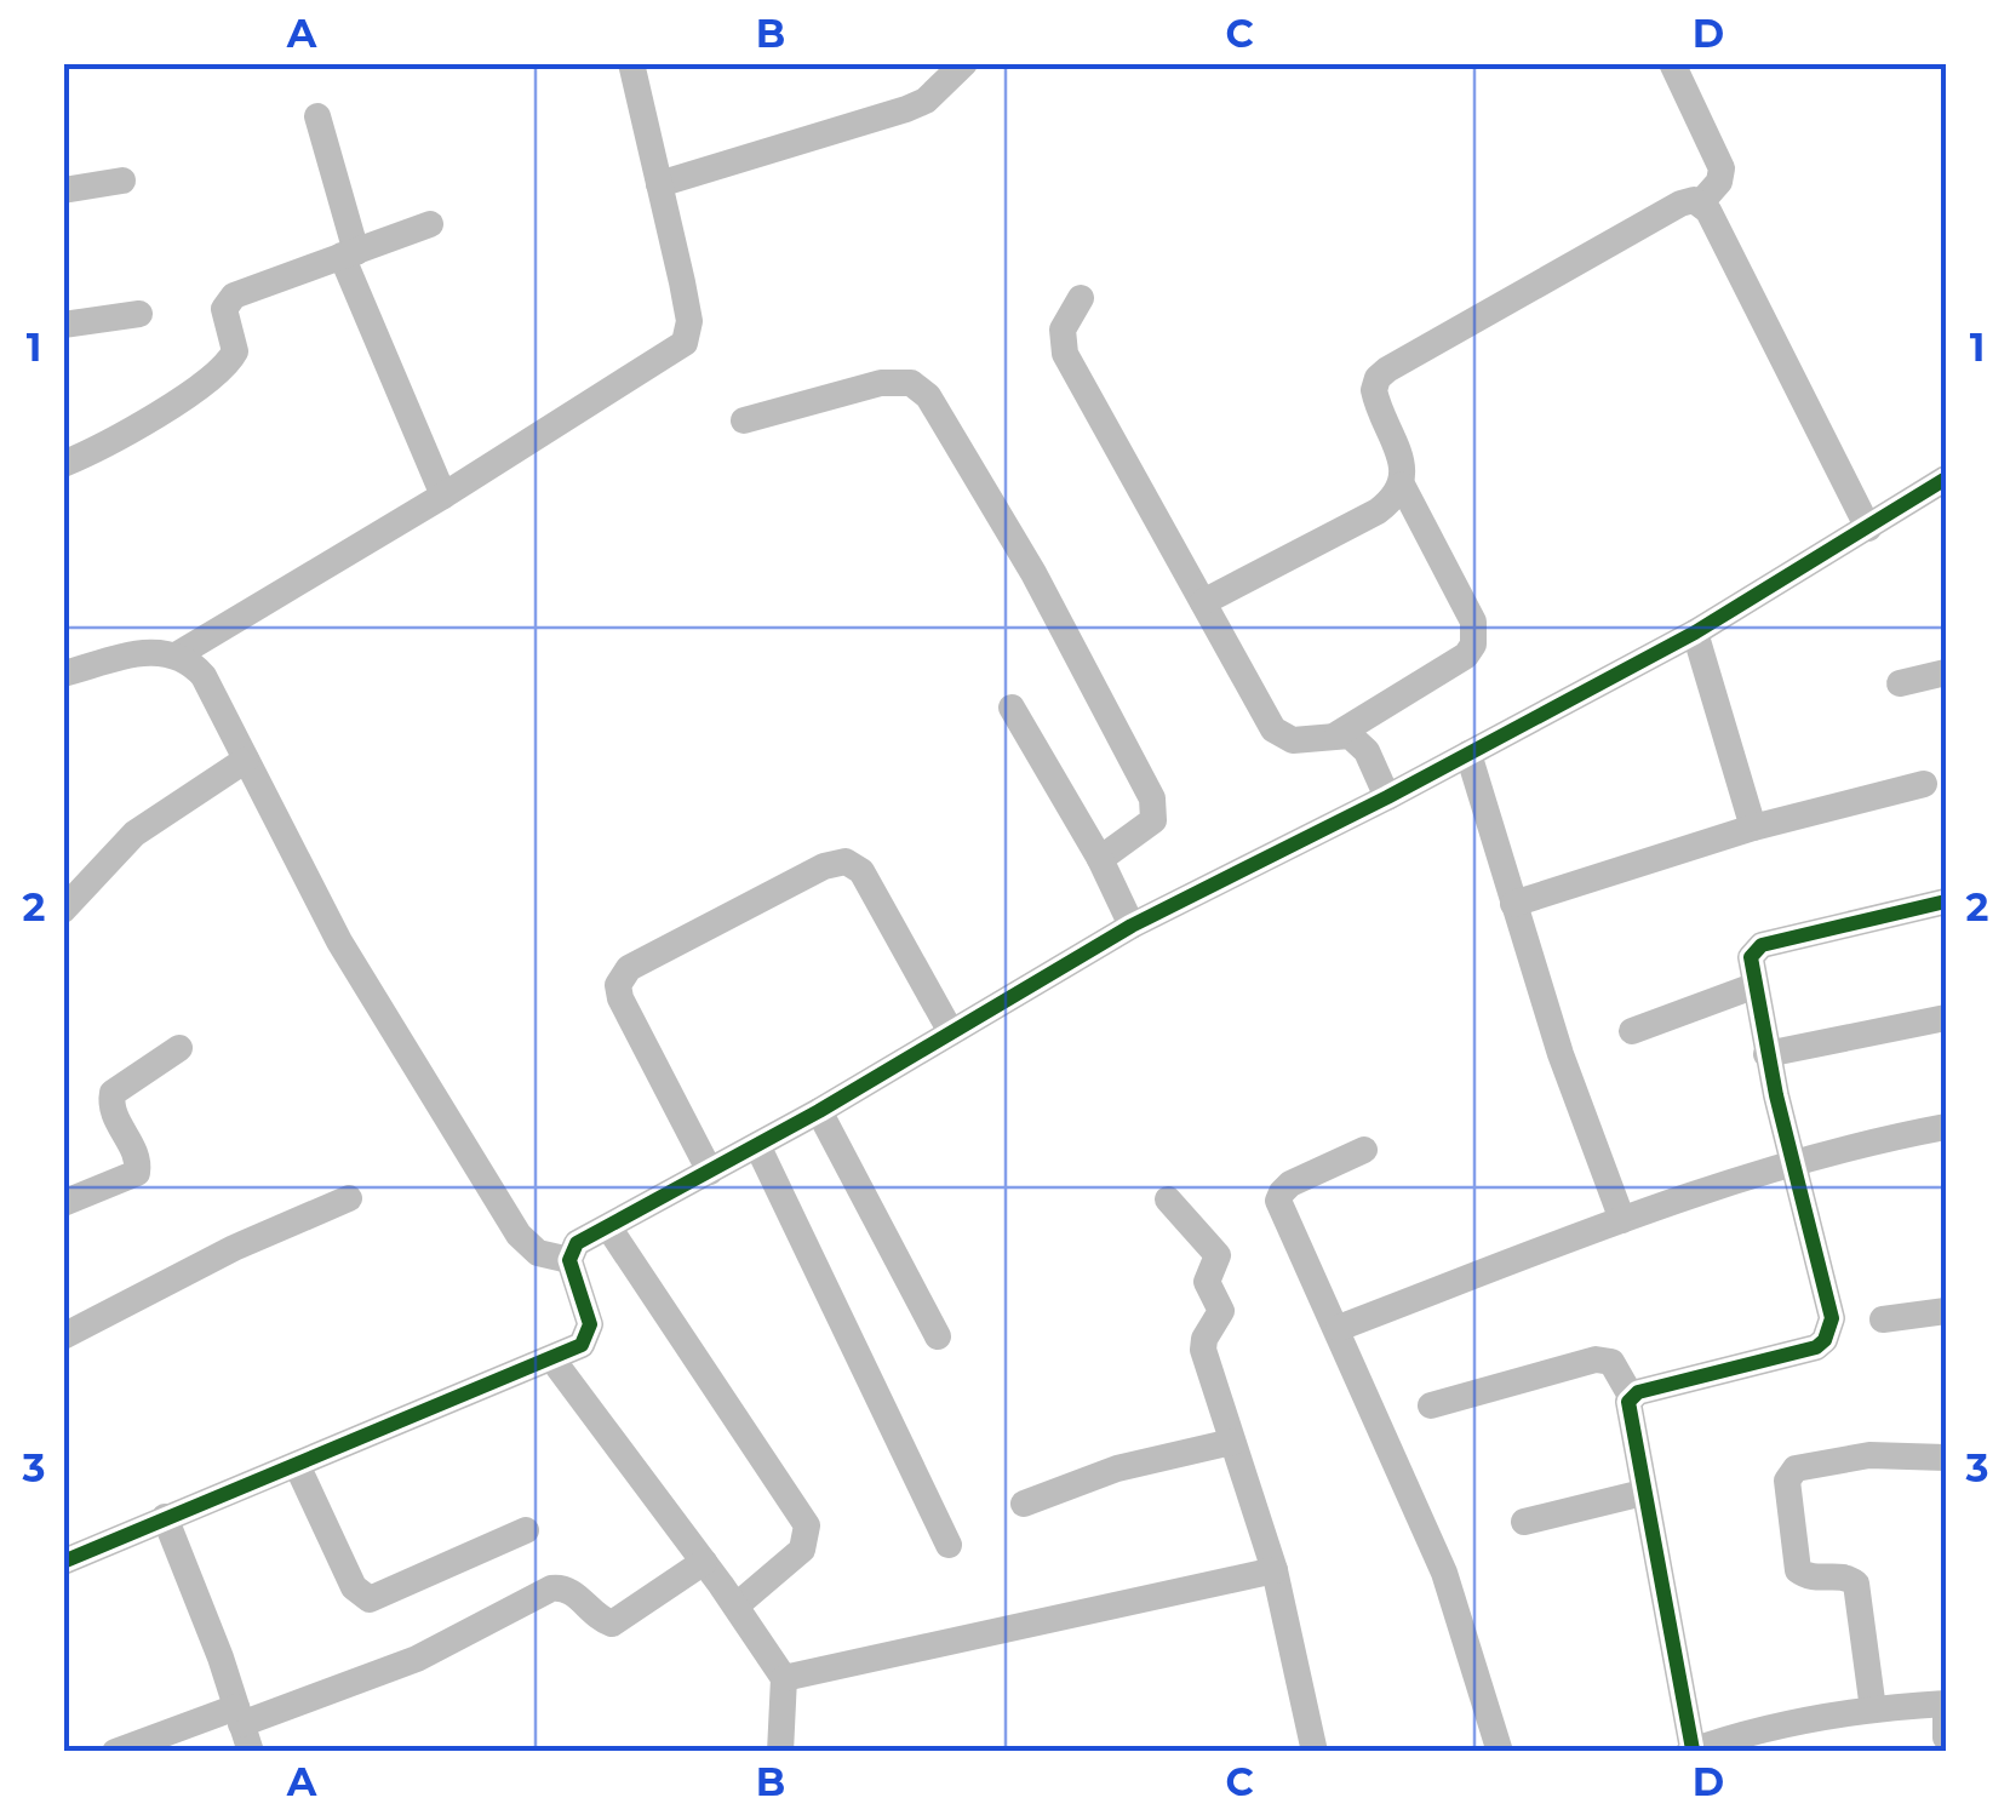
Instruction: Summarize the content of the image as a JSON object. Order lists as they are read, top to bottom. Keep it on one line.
{"grid":{"columns":["A","B","C","D"],"rows":["1","2","3"]}}
